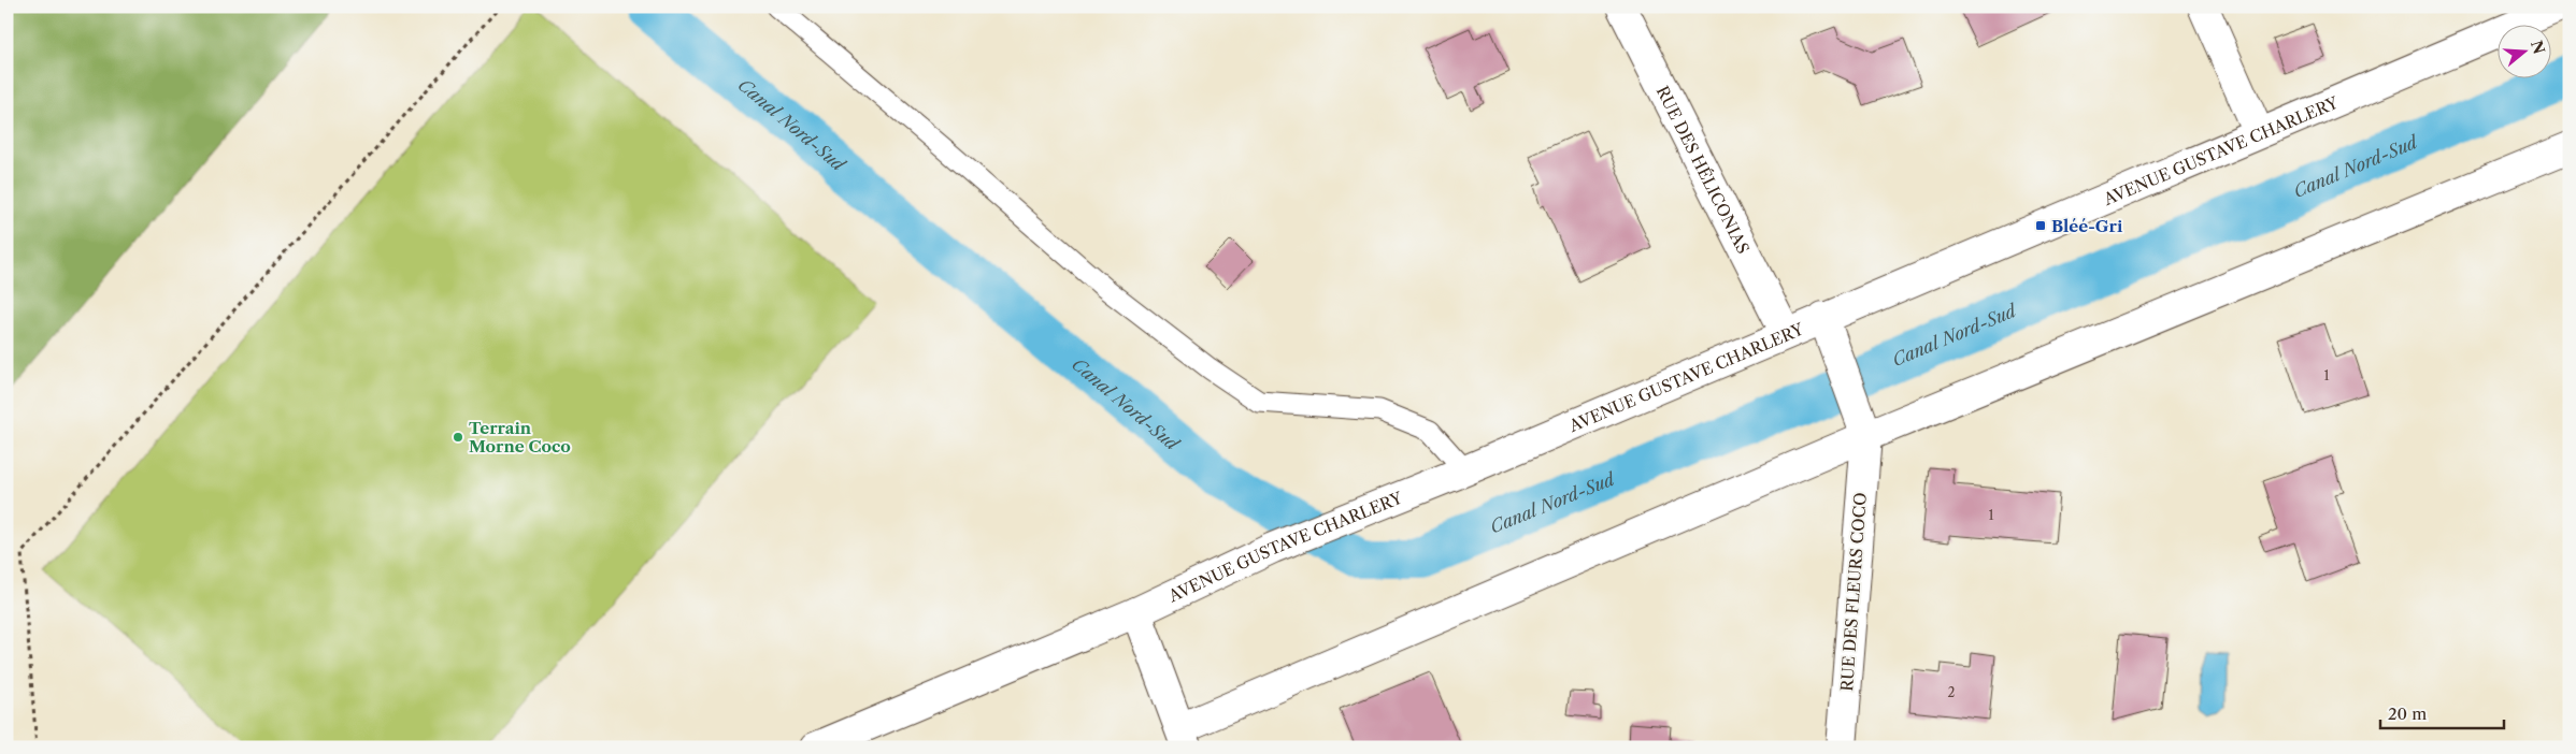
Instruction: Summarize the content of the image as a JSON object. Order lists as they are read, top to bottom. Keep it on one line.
{"streets":{"street":["AVENUE GUSTAVE CHARLERY","RUE DES HÉLICONIAS","RUE DES FLEURS COCO"]},"crossings":[["AVENUE GUSTAVE CHARLERY","RUE DES HÉLICONIAS"]],"water":["Canal Nord-Sud"],"places":{"transit":["Bléé-Gri"],"other":["Terrain Morne Coco"]},"house_numbers":["1","1","2"],"scale_bar":"20 m","north":"right"}
